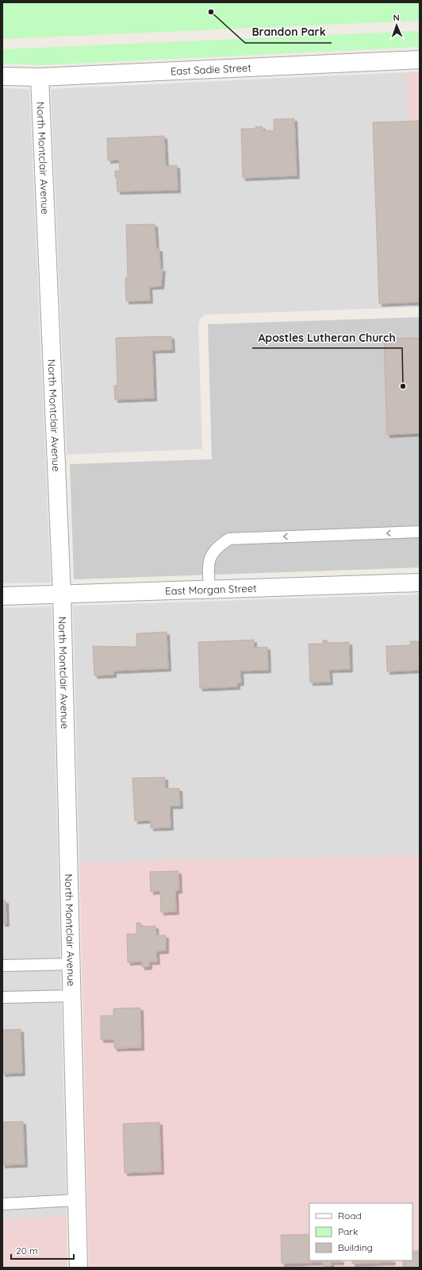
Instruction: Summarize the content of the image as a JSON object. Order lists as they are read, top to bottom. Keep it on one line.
{"streets":{"street":["East Sadie Street","North Montclair Avenue","East Morgan Street"]},"crossings":[["East Sadie Street","North Montclair Avenue"],["North Montclair Avenue","East Morgan Street"]],"places":["Brandon Park","Apostles Lutheran Church"],"legend":["Road","Park","Building"],"scale_bar":"20 m","north":"top"}
